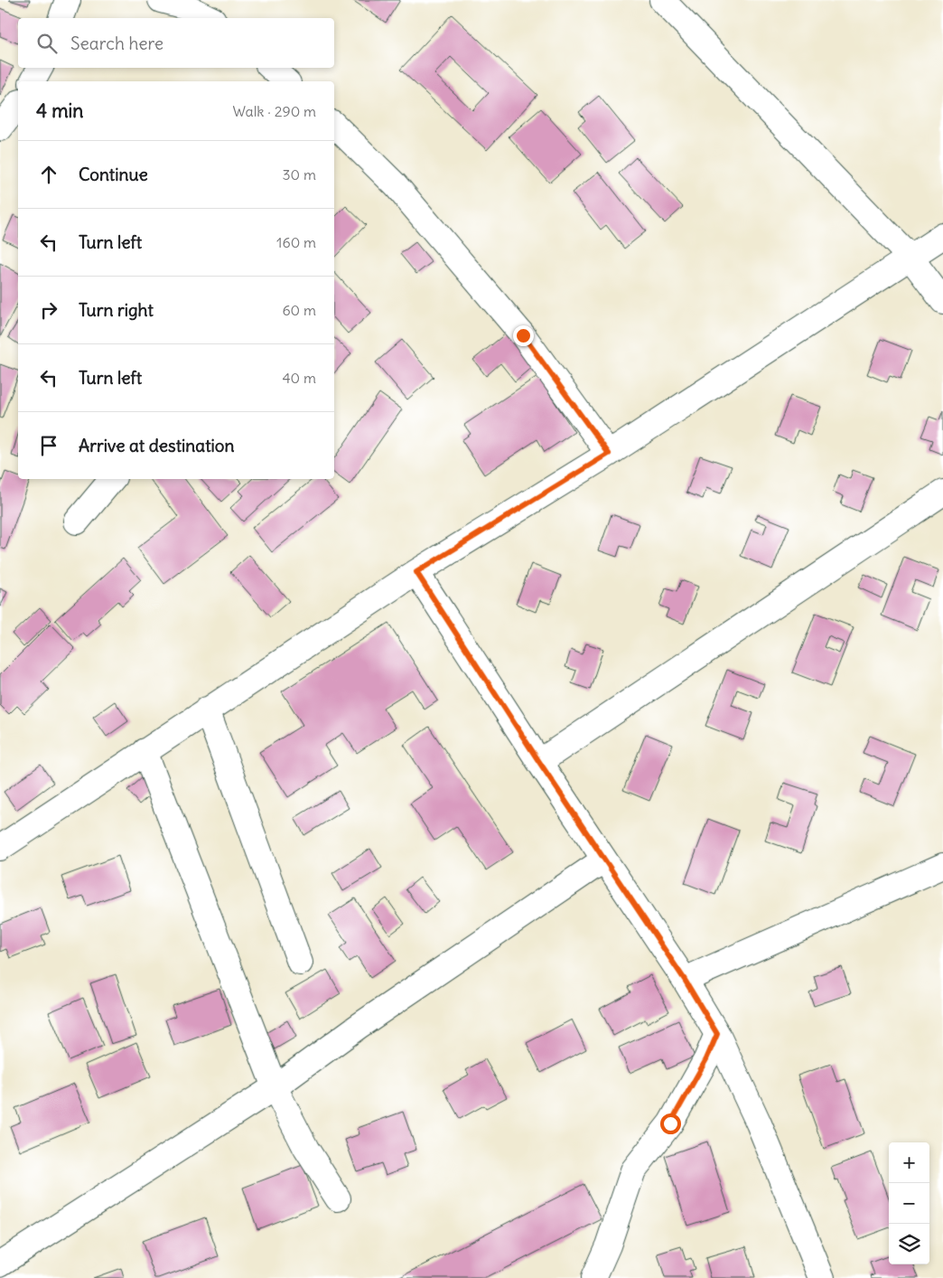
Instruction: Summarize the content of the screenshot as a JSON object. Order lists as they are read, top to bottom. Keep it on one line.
{"page":{"search":"Search here","heading":["4 min","Walk · 290 m"],"list":[["Continue","30 m"],["Turn left","160 m"],["Turn right","60 m"],["Turn left","40 m"],"Arrive at destination"],"map_buttons":["+","−"]}}
